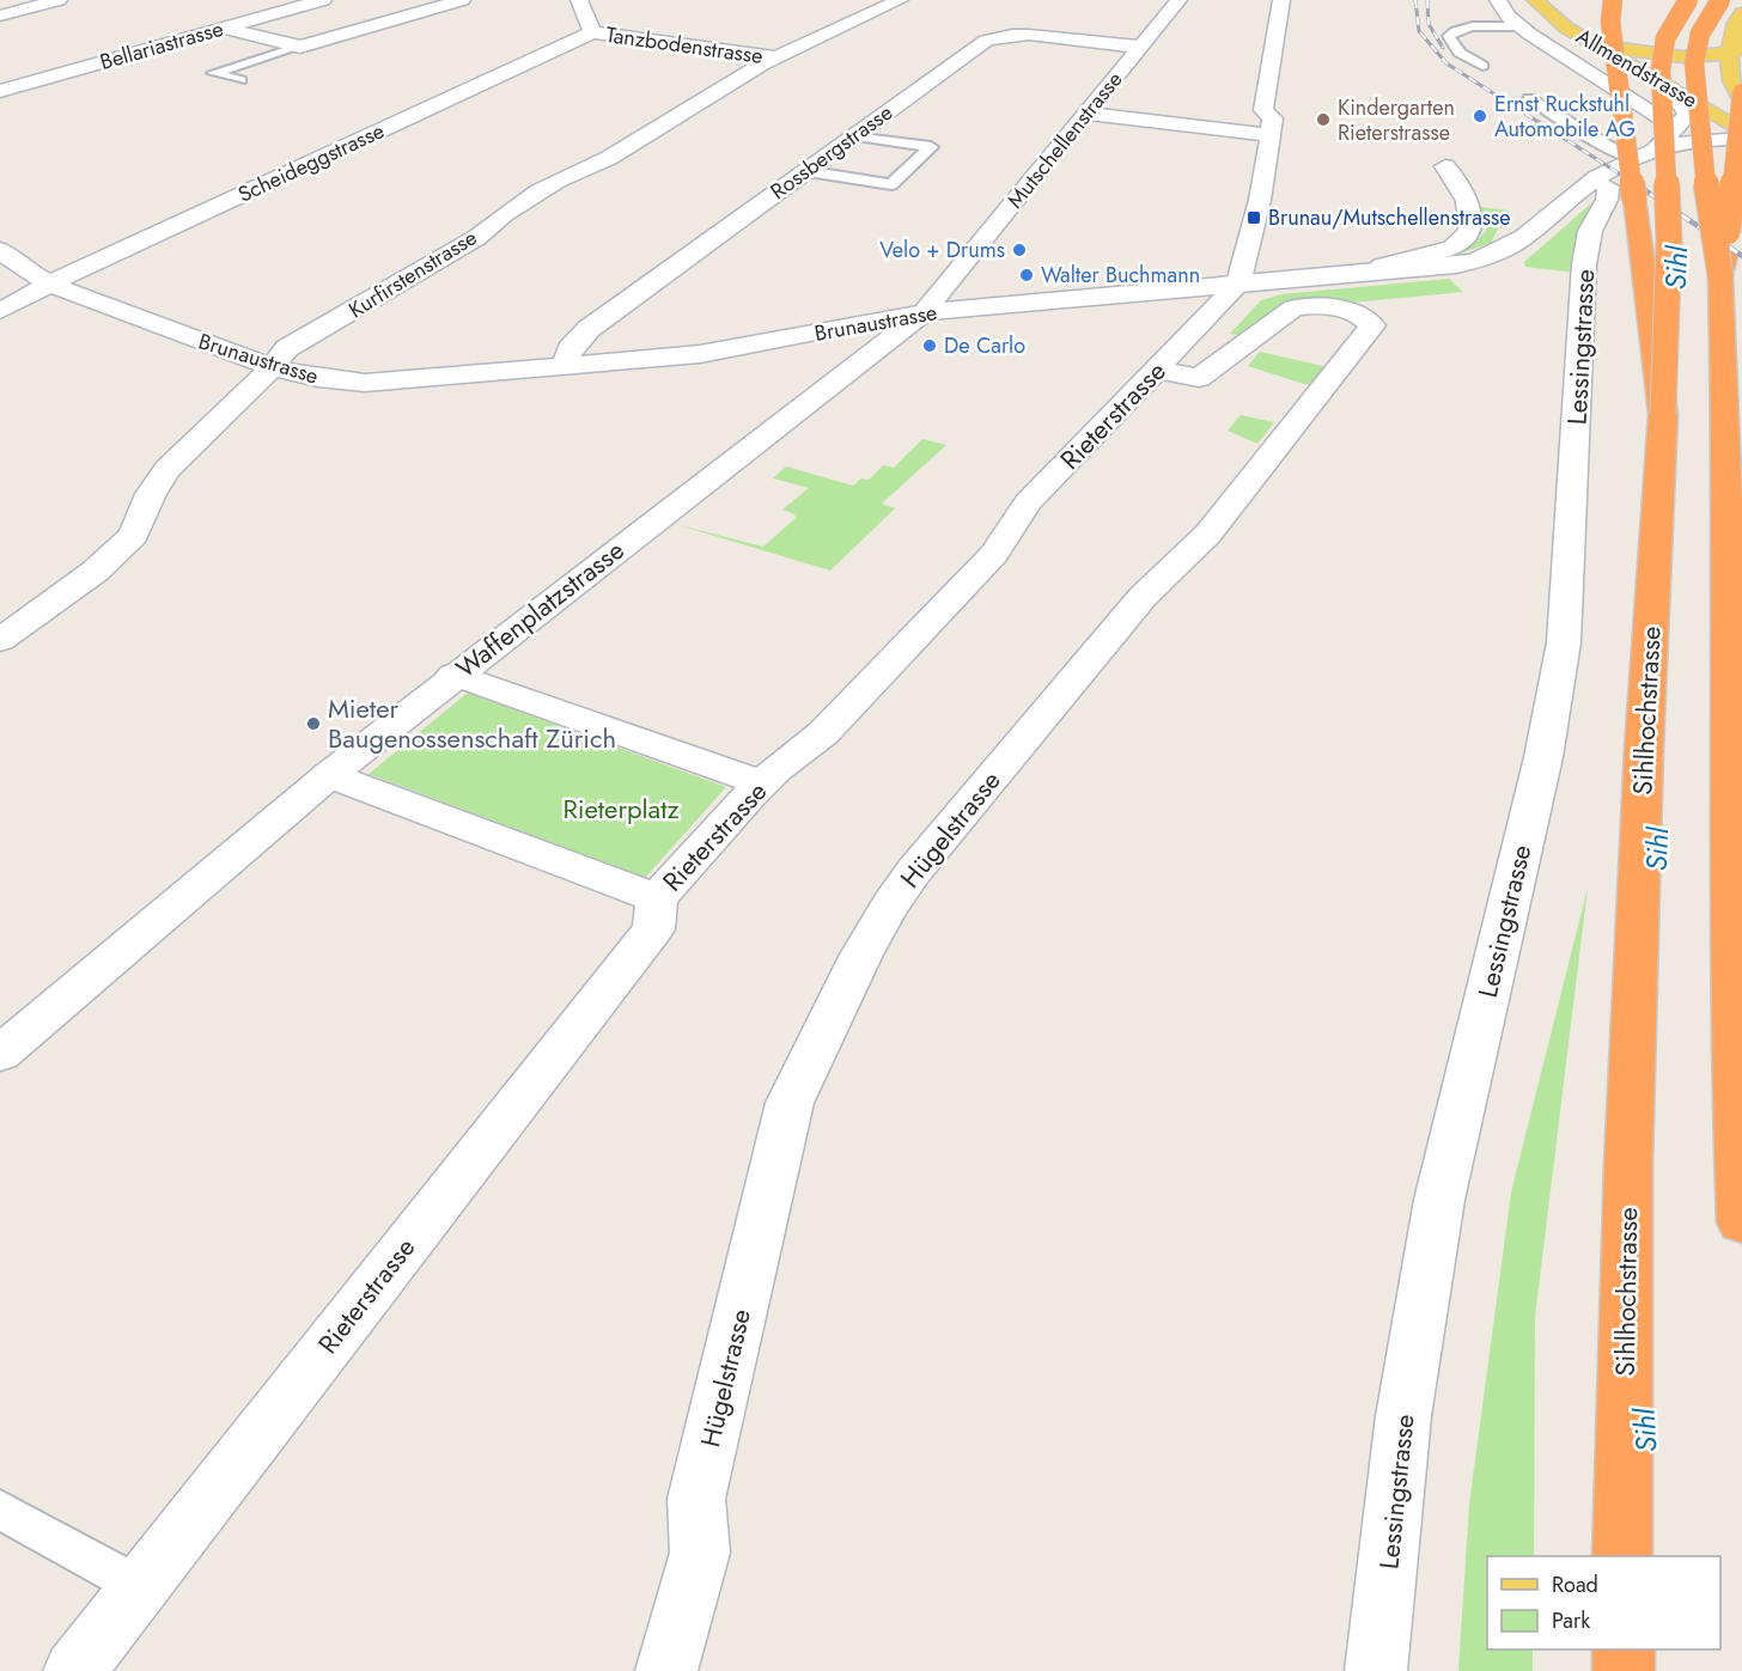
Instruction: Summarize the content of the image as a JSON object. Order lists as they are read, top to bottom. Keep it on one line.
{"streets":{"highway":["Sihlhochstrasse"],"main road":["Allmendstrasse"],"street":["Bellariastrasse","Tanzbodenstrasse","Mutschellenstrasse","Rossbergstrasse","Scheideggstrasse","Kurfirstenstrasse","Brunaustrasse","Lessingstrasse","Rieterstrasse","Waffenplatzstrasse","Hügelstrasse"]},"crossings":[["Tanzbodenstrasse","Scheideggstrasse"],["Tanzbodenstrasse","Kurfirstenstrasse"],["Mutschellenstrasse","Rossbergstrasse"],["Mutschellenstrasse","Brunaustrasse"],["Mutschellenstrasse","Waffenplatzstrasse"],["Rossbergstrasse","Brunaustrasse"],["Scheideggstrasse","Brunaustrasse"],["Kurfirstenstrasse","Brunaustrasse"],["Brunaustrasse","Lessingstrasse"],["Brunaustrasse","Rieterstrasse"],["Brunaustrasse","Waffenplatzstrasse"],["Rieterstrasse","Hügelstrasse"]],"water":["Sihl"],"parks":["Rieterplatz"],"places":{"other":["Ernst Ruckstuhl Automobile AG","Kindergarten Rieterstrasse","Velo + Drums","Walter Buchmann","De Carlo","Mieter Baugenossenschaft Zürich"],"transit":["Brunau/Mutschellenstrasse"]},"legend":["Road","Park"]}
